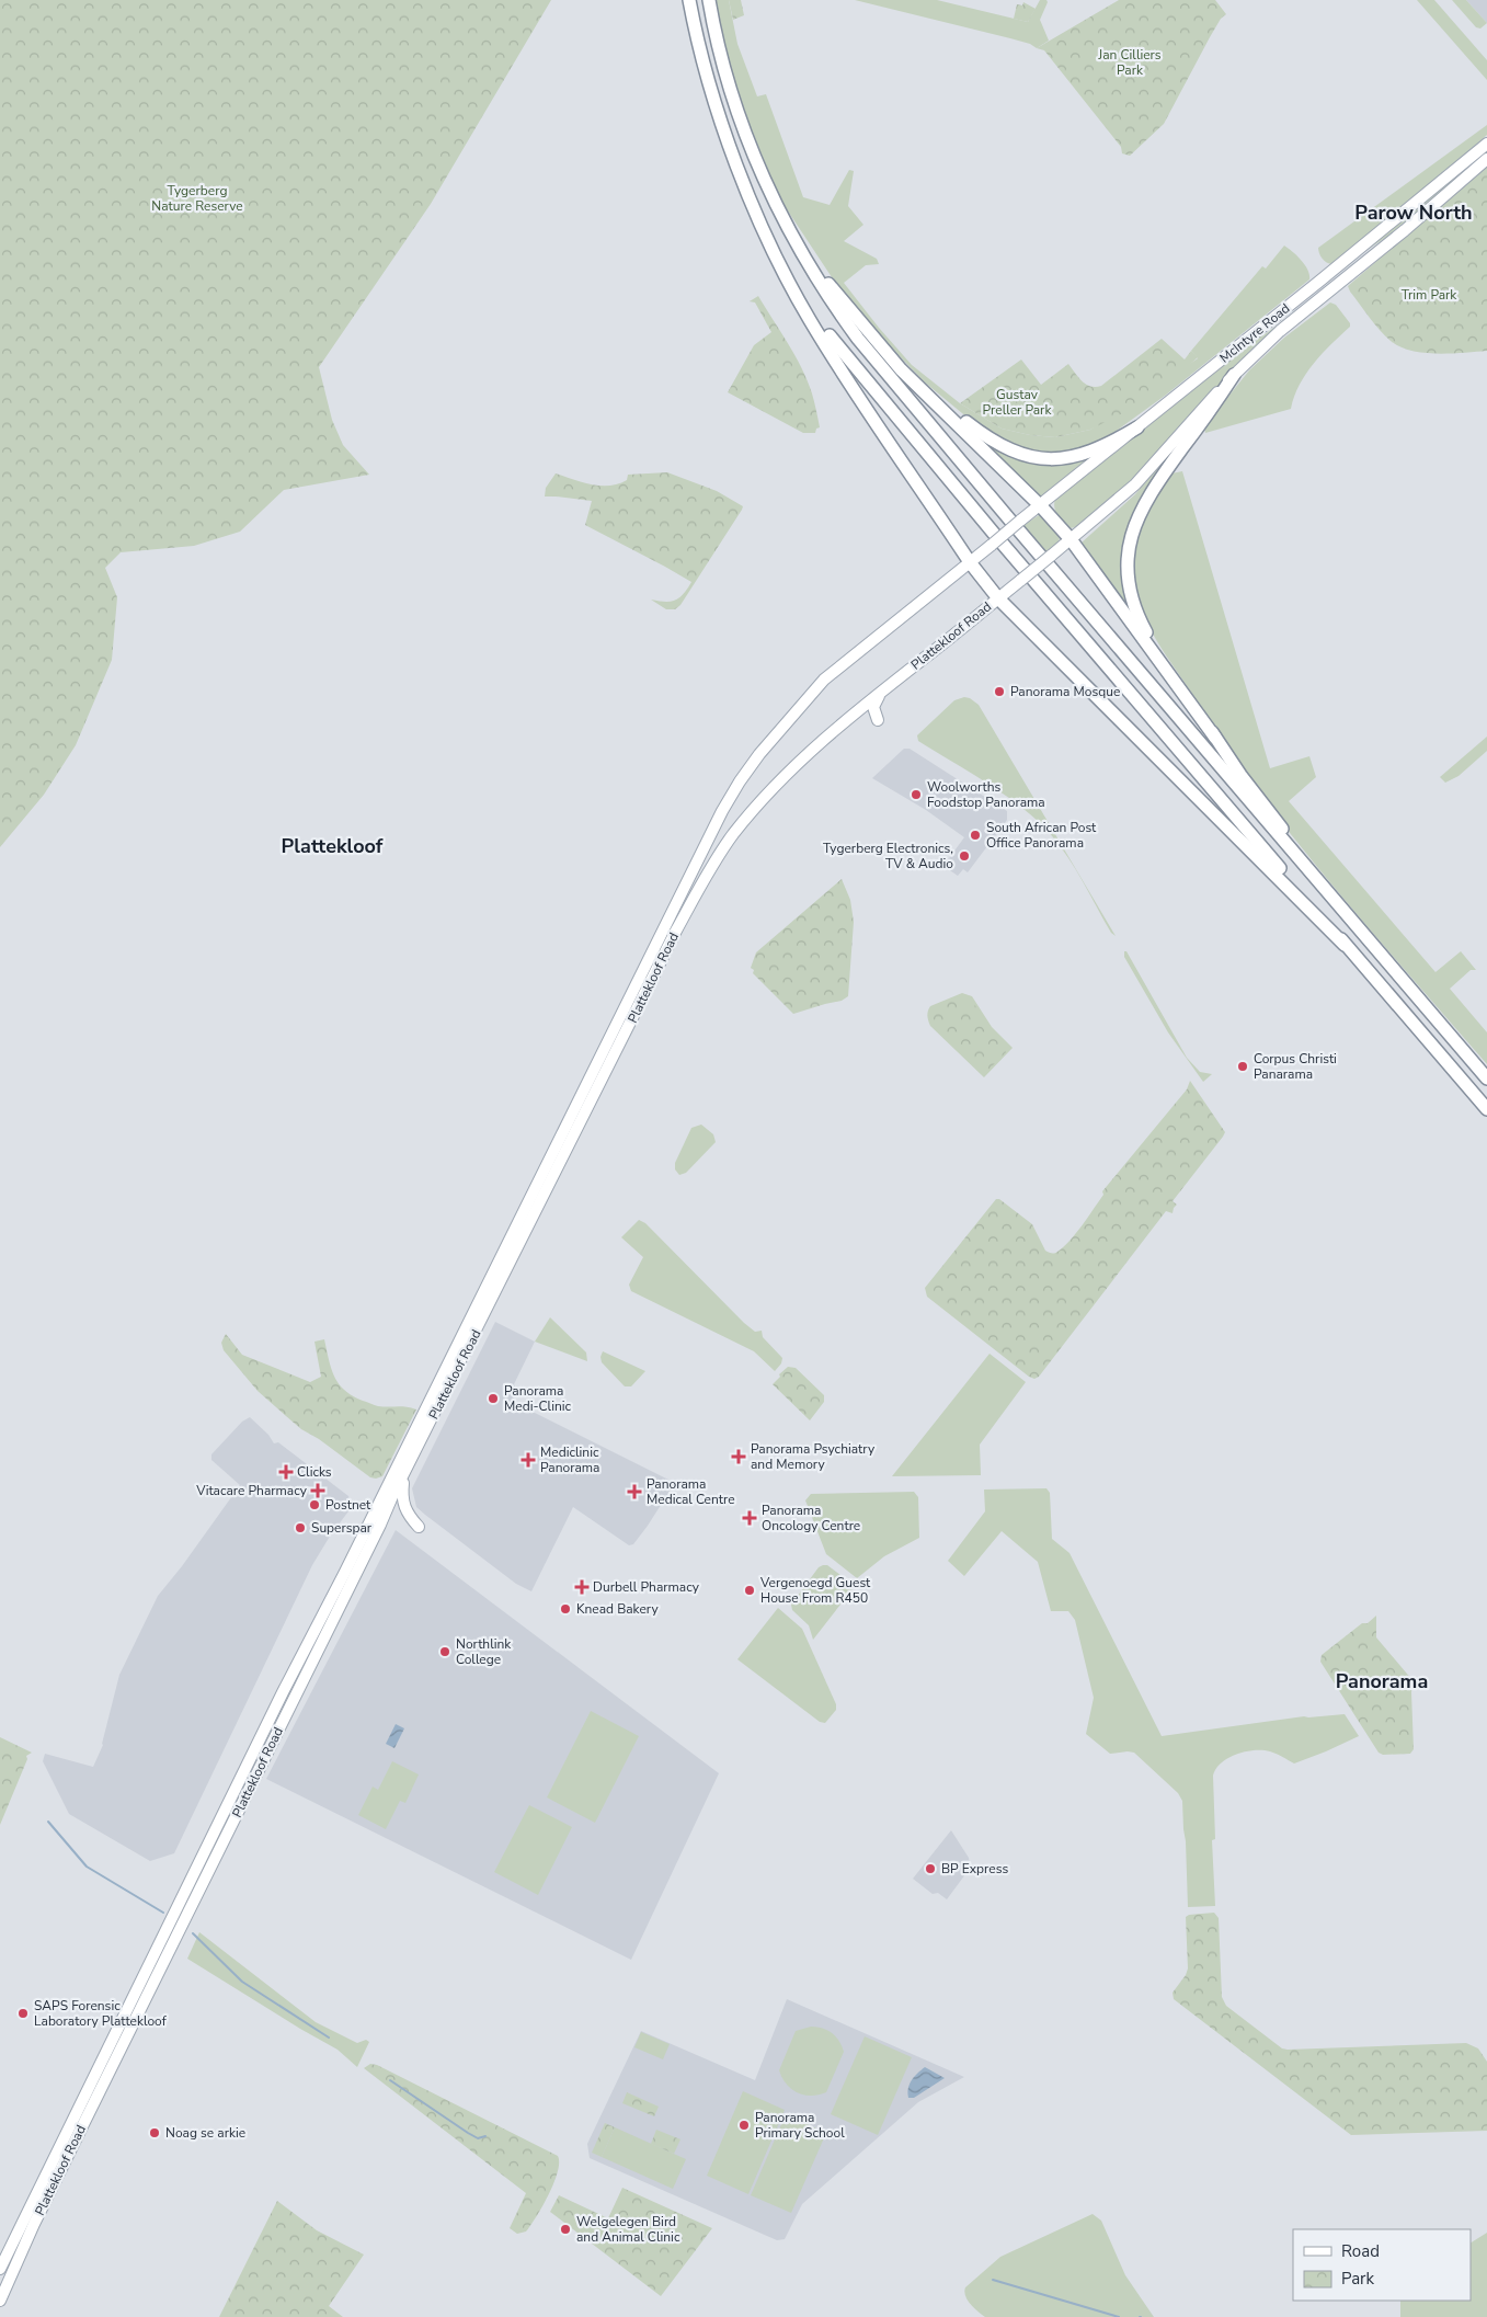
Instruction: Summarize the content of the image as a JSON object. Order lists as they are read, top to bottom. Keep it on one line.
{"streets":{"main road":["McIntyre Road","Plattekloof Road"]},"crossings":[["McIntyre Road","Plattekloof Road"]],"districts":["Parow North","Plattekloof","Panorama"],"parks":["Jan Cilliers Park","Tygerberg Nature Reserve","Trim Park","Gustav Preller Park"],"places":{"other":["Panorama Mosque","Woolworths Foodstop Panorama","South African Post Office Panorama","Tygerberg Electronics, TV & Audio","Corpus Christi Panarama","Panorama Medi-Clinic","Postnet","Superspar","Vergenoegd Guest House From R450","Knead Bakery","Northlink College","BP Express","SAPS Forensic Laboratory Plattekloof","Panorama Primary School","Noag se arkie","Welgelegen Bird and Animal Clinic"],"health":["Panorama Psychiatry and Memory","Mediclinic Panorama","Clicks","Vitacare Pharmacy","Panorama Medical Centre","Panorama Oncology Centre","Durbell Pharmacy"]},"legend":["Road","Park"]}
